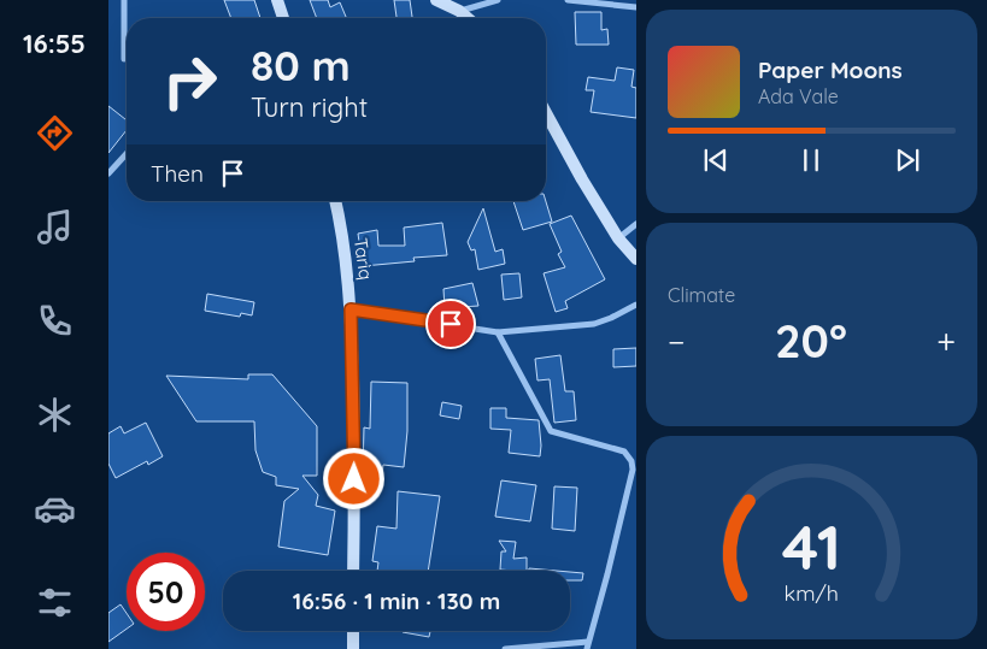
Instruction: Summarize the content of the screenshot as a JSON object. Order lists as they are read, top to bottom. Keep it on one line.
{"streets":{"main road":["Tariq"]},"page":{"tabs":"16:55","turn":["80 m","Turn right"],"song":["Paper Moons","Ada Vale"],"then":"Then","tile":"Climate","heat":["−","20°","+"],"limit":"50","trip":"16:56 · 1 min · 130 m","gauge":["41","km/h"]}}
